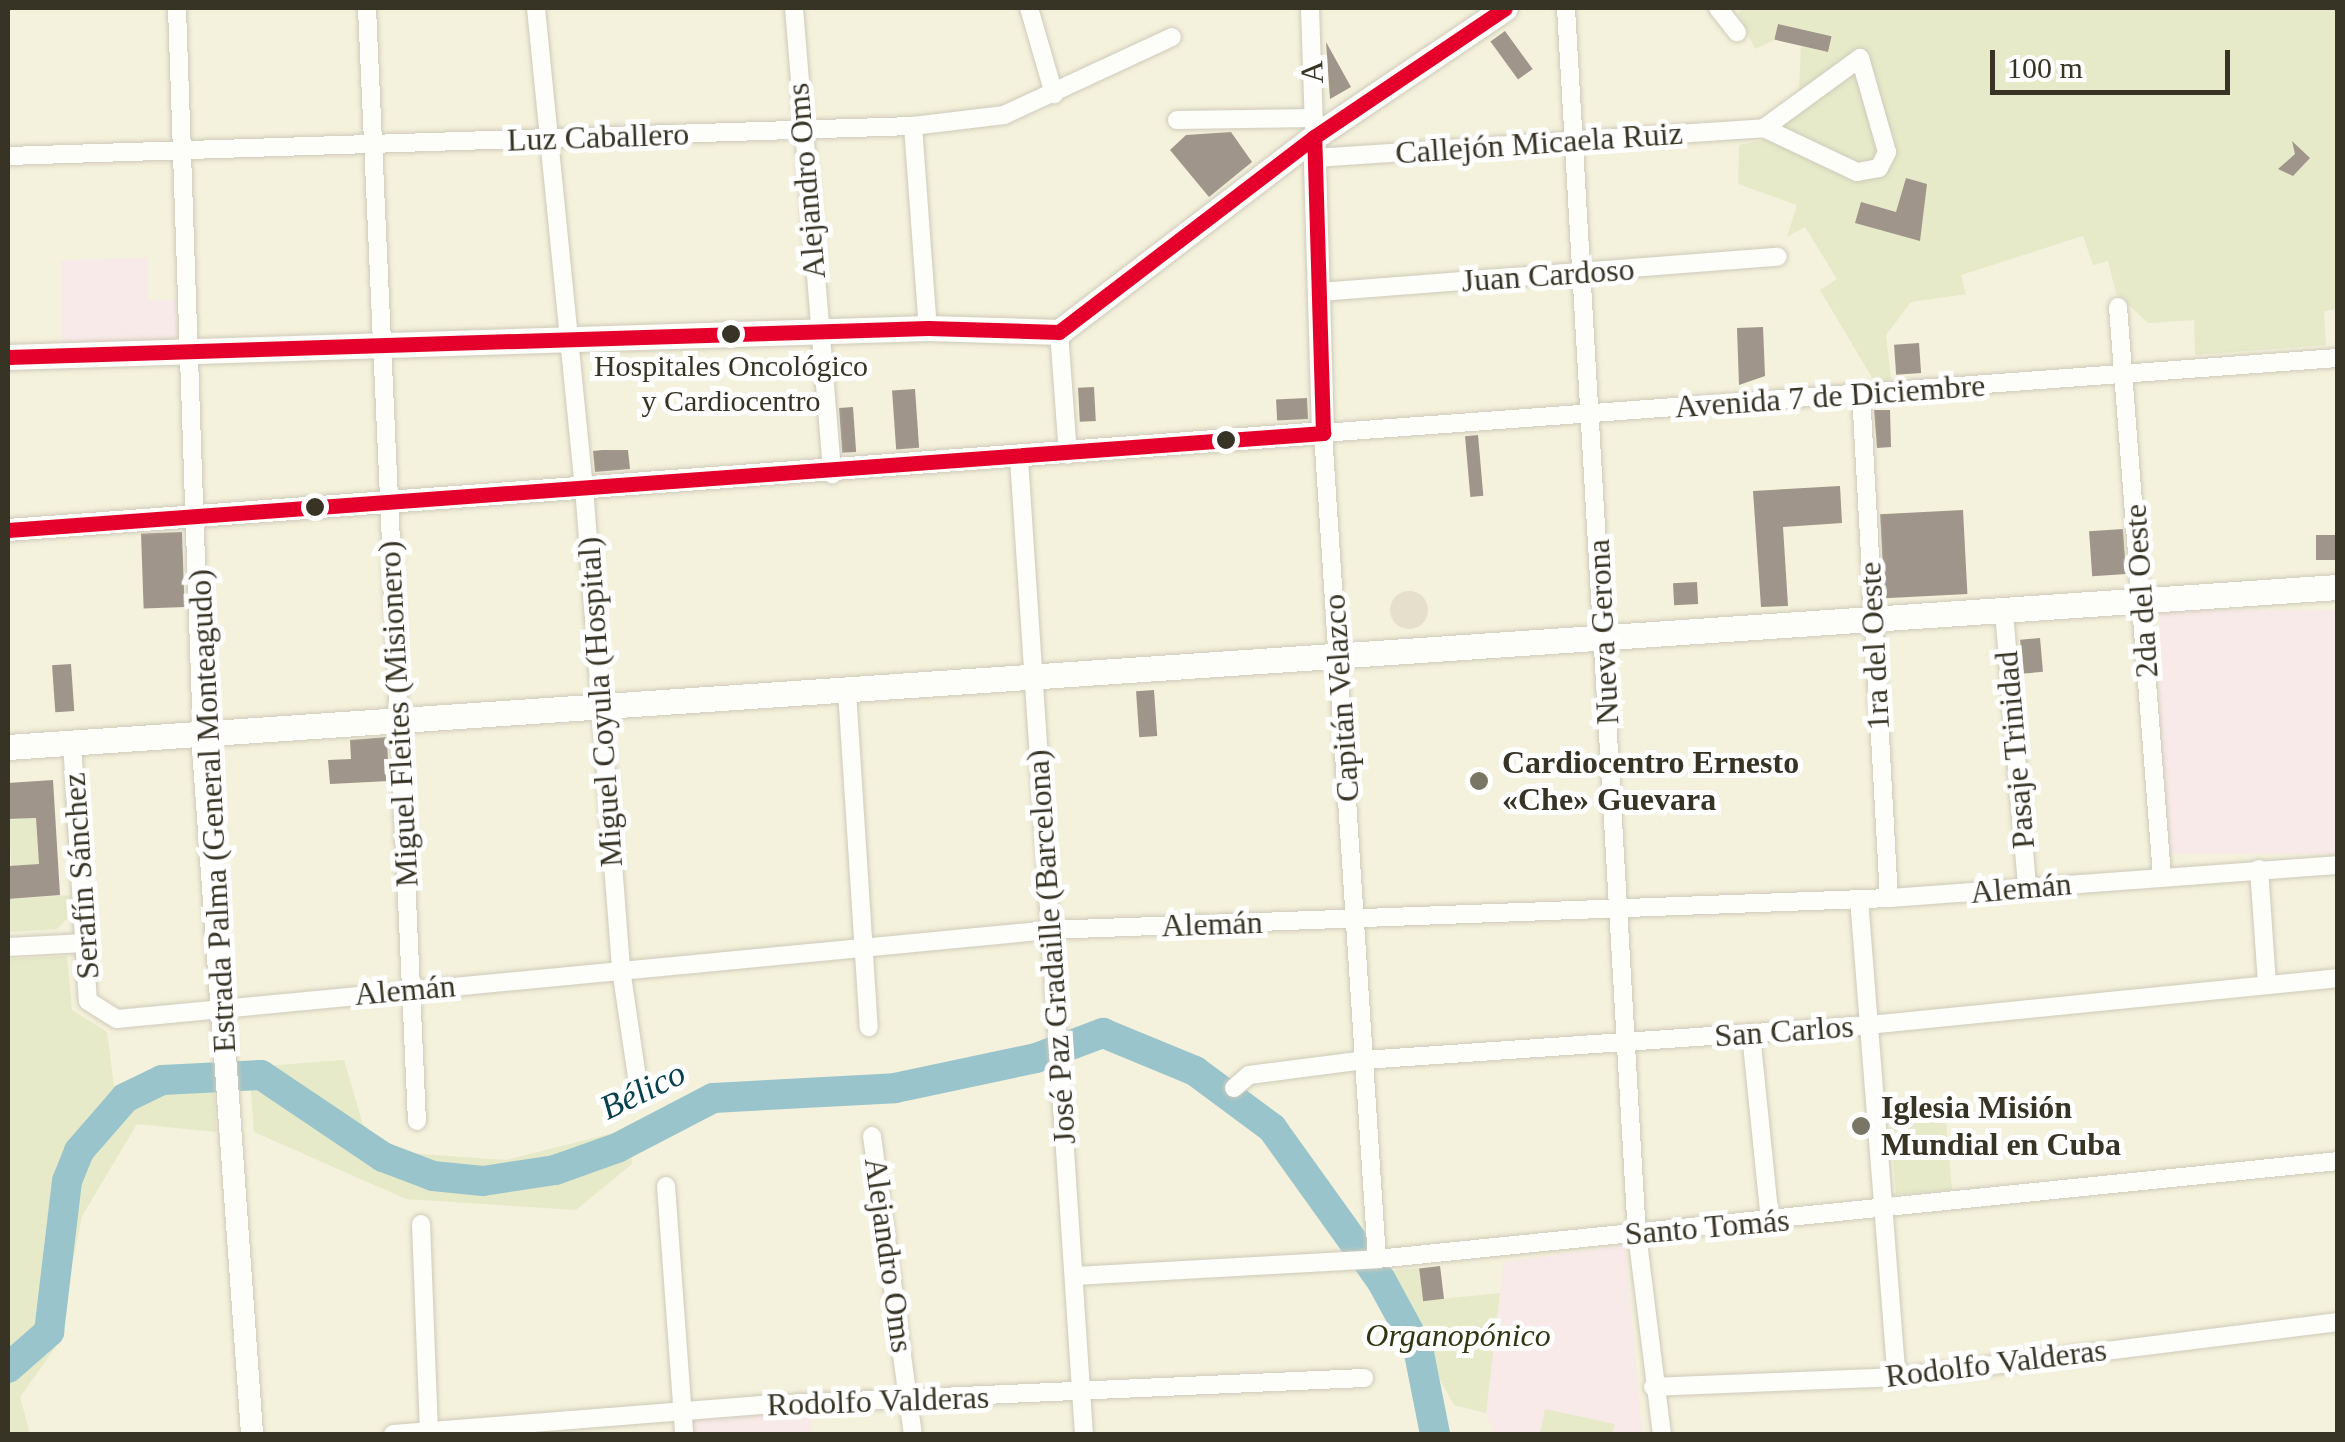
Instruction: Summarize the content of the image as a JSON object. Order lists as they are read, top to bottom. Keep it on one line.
{"streets":{"street":["A","Luz Caballero","Callejón Micaela Ruiz","Alejandro Oms","Juan Cardoso","Avenida 7 de Diciembre","2da del Oeste","Nueva Gerona","1ra del Oeste","Capitán Velazco","Miguel Coyula (Hospital)","Miguel Fleites (Misionero)","Pasaje Trinidad","Estrada Palma (General Monteagudo)","Serafín Sánchez","Alemán","José Paz Gradaille (Barcelona)","San Carlos","Santo Tomás","Rodolfo Valderas"]},"crossings":[["A","Callejón Micaela Ruiz"],["A","Capitán Velazco"],["Luz Caballero","Alejandro Oms"],["Luz Caballero","Miguel Coyula (Hospital)"],["Luz Caballero","Miguel Fleites (Misionero)"],["Luz Caballero","Estrada Palma (General Monteagudo)"],["Callejón Micaela Ruiz","Nueva Gerona"],["Callejón Micaela Ruiz","Capitán Velazco"],["Alejandro Oms","Rodolfo Valderas"],["Juan Cardoso","Nueva Gerona"],["Juan Cardoso","Capitán Velazco"],["Avenida 7 de Diciembre","2da del Oeste"],["Avenida 7 de Diciembre","Nueva Gerona"],["Avenida 7 de Diciembre","1ra del Oeste"],["Avenida 7 de Diciembre","Capitán Velazco"],["2da del Oeste","Alemán"],["Nueva Gerona","Alemán"],["Nueva Gerona","San Carlos"],["Nueva Gerona","Santo Tomás"],["Nueva Gerona","Rodolfo Valderas"],["1ra del Oeste","Alemán"],["Capitán Velazco","Alemán"],["Capitán Velazco","San Carlos"],["Capitán Velazco","Santo Tomás"],["Miguel Coyula (Hospital)","Alemán"],["Miguel Fleites (Misionero)","Alemán"],["Pasaje Trinidad","Alemán"],["Estrada Palma (General Monteagudo)","Alemán"],["Serafín Sánchez","Alemán"],["Alemán","José Paz Gradaille (Barcelona)"],["José Paz Gradaille (Barcelona)","Santo Tomás"],["José Paz Gradaille (Barcelona)","Rodolfo Valderas"]],"water":["Bélico"],"parks":["Organopónico"],"places":["Hospitales Oncológico y Cardiocentro","Cardiocentro Ernesto «Che» Guevara","Iglesia Misión Mundial en Cuba"],"scale_bar":"100 m"}
